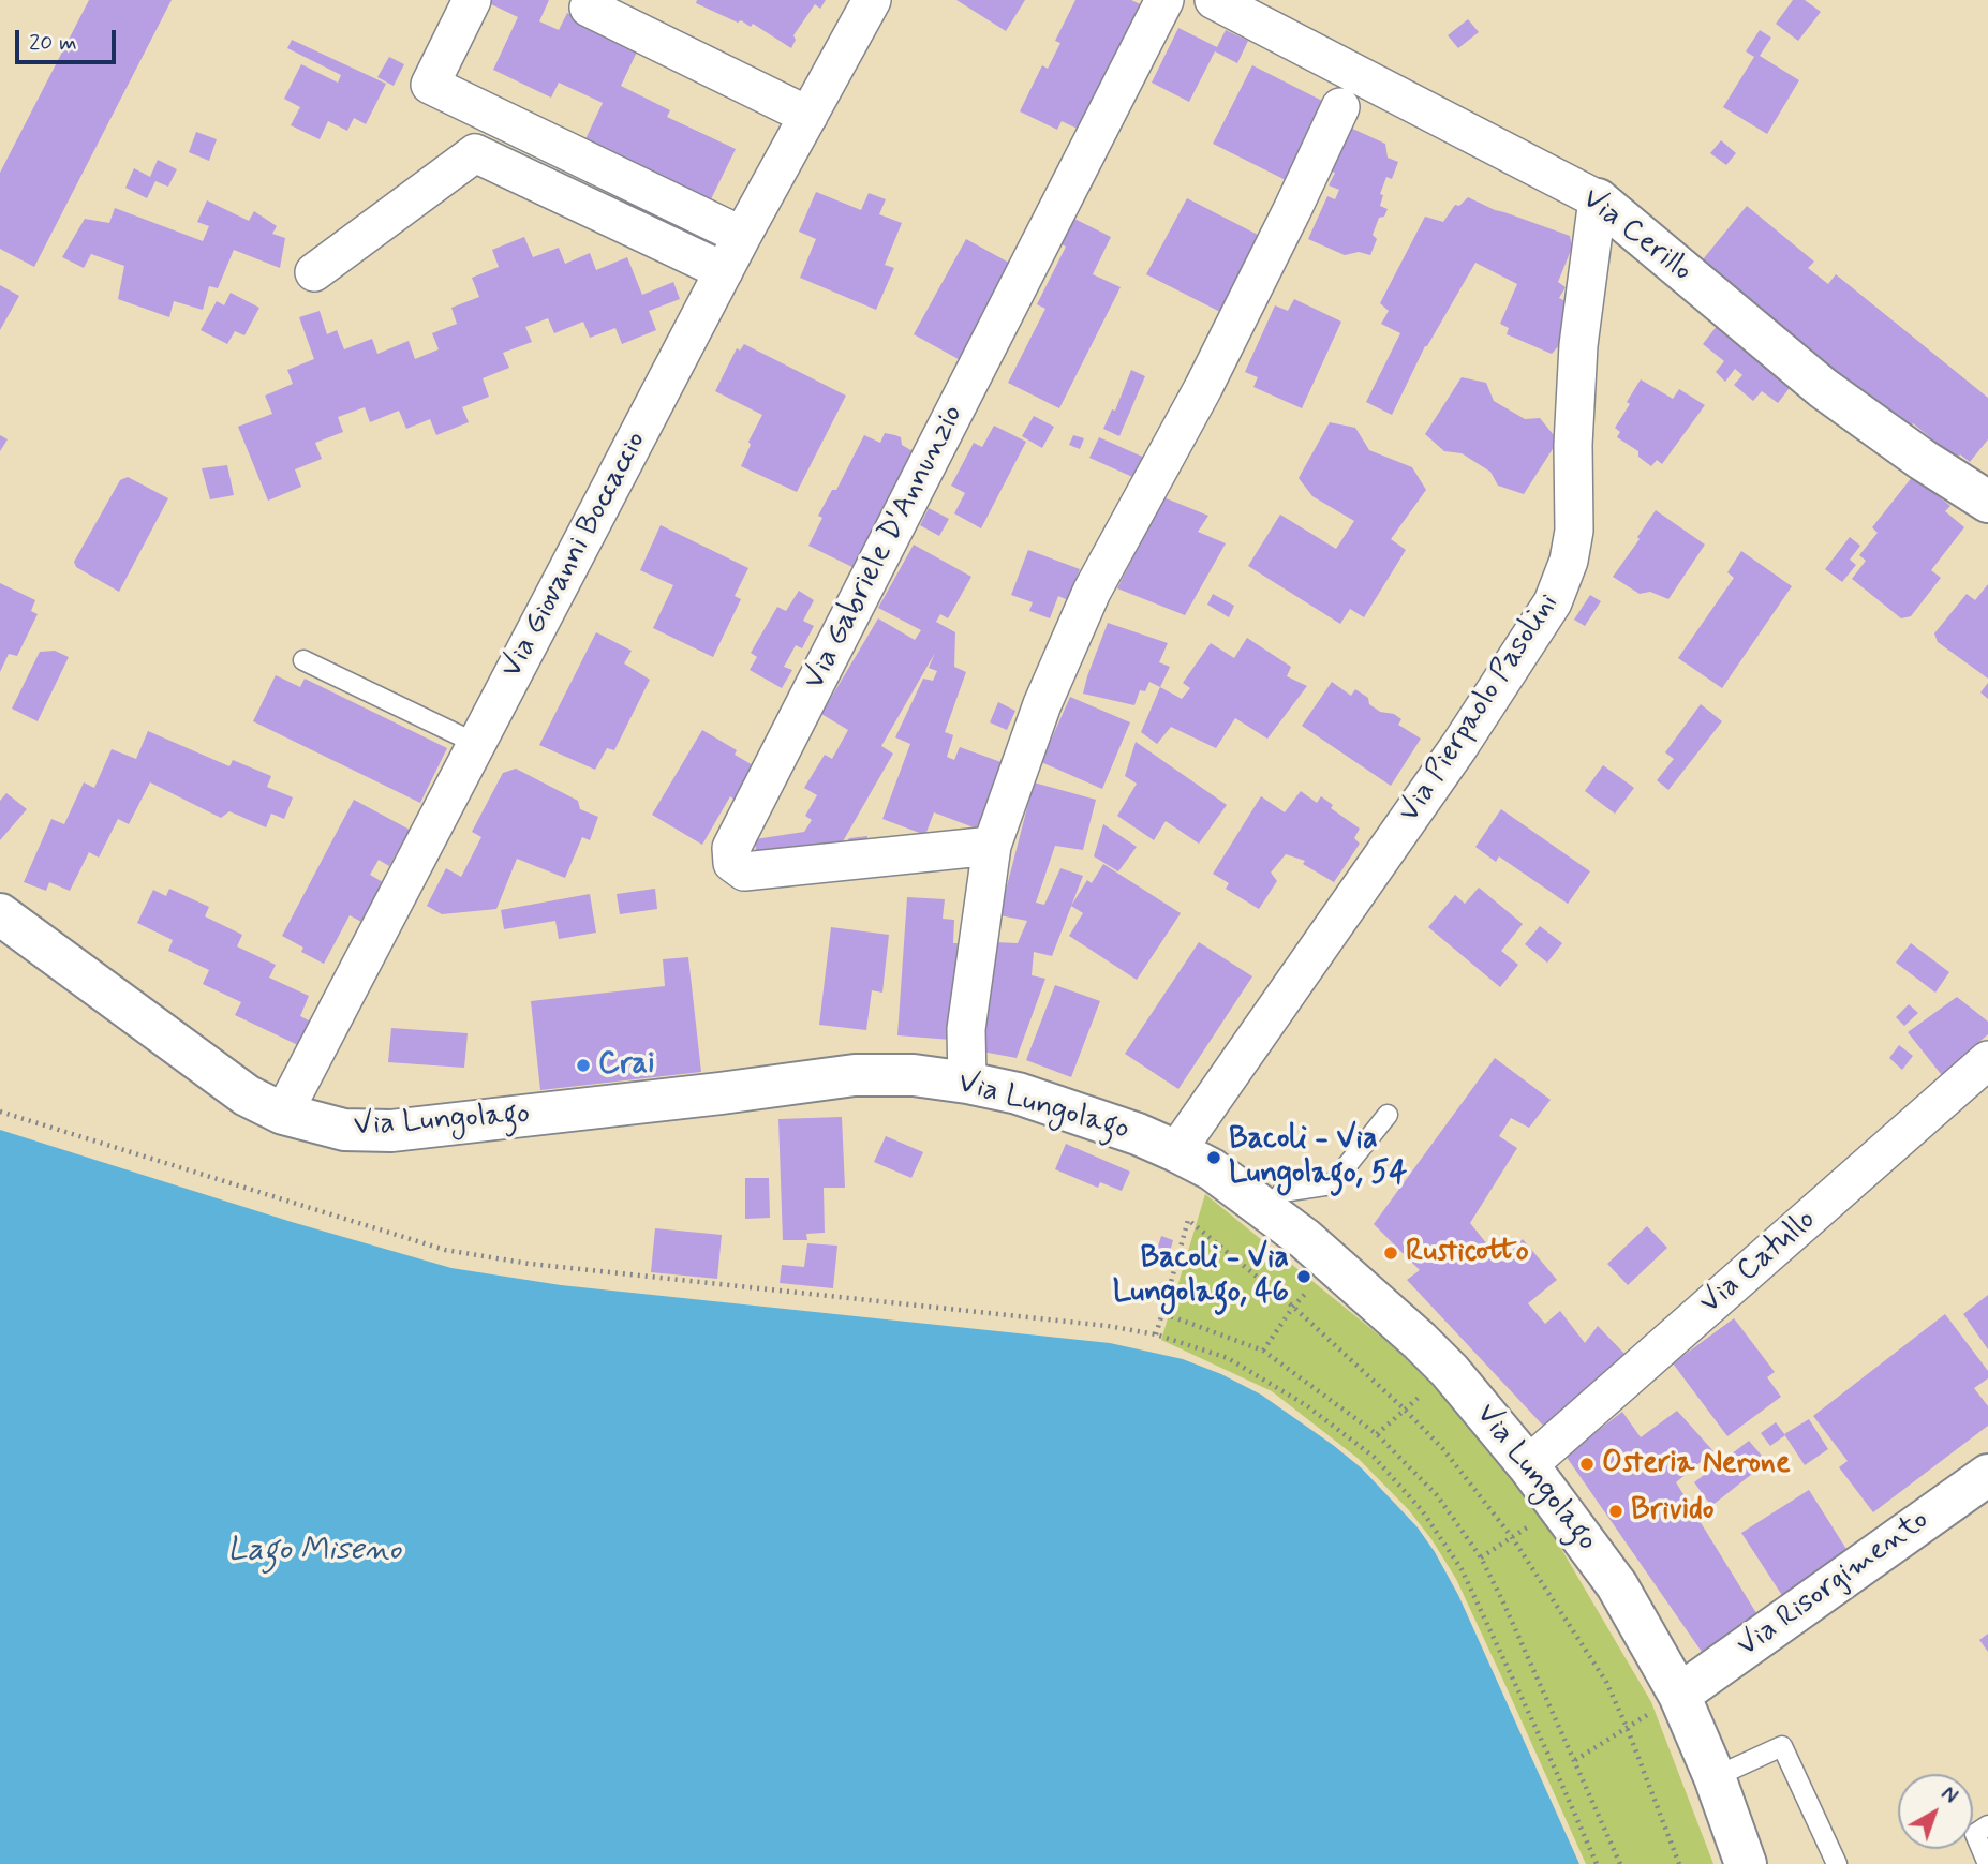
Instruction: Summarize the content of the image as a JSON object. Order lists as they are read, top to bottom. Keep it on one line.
{"streets":{"main road":["Via Cerillo","Via Lungolago","Via Risorgimento"],"street":["Via Gabriele D'Annunzio","Via Giovanni Boccaccio","Via Pierpaolo Pasolini","Via Catullo"]},"crossings":[["Via Cerillo","Via Pierpaolo Pasolini"],["Via Giovanni Boccaccio","Via Lungolago"],["Via Pierpaolo Pasolini","Via Lungolago"],["Via Lungolago","Via Catullo"],["Via Lungolago","Via Risorgimento"]],"water":["Lago Miseno"],"places":["Crai","Bacoli - Via Lungolago, 54","Rusticotto","Bacoli - Via Lungolago, 46","Osteria Nerone","Brivido"],"scale_bar":"20 m","north":"top right"}
